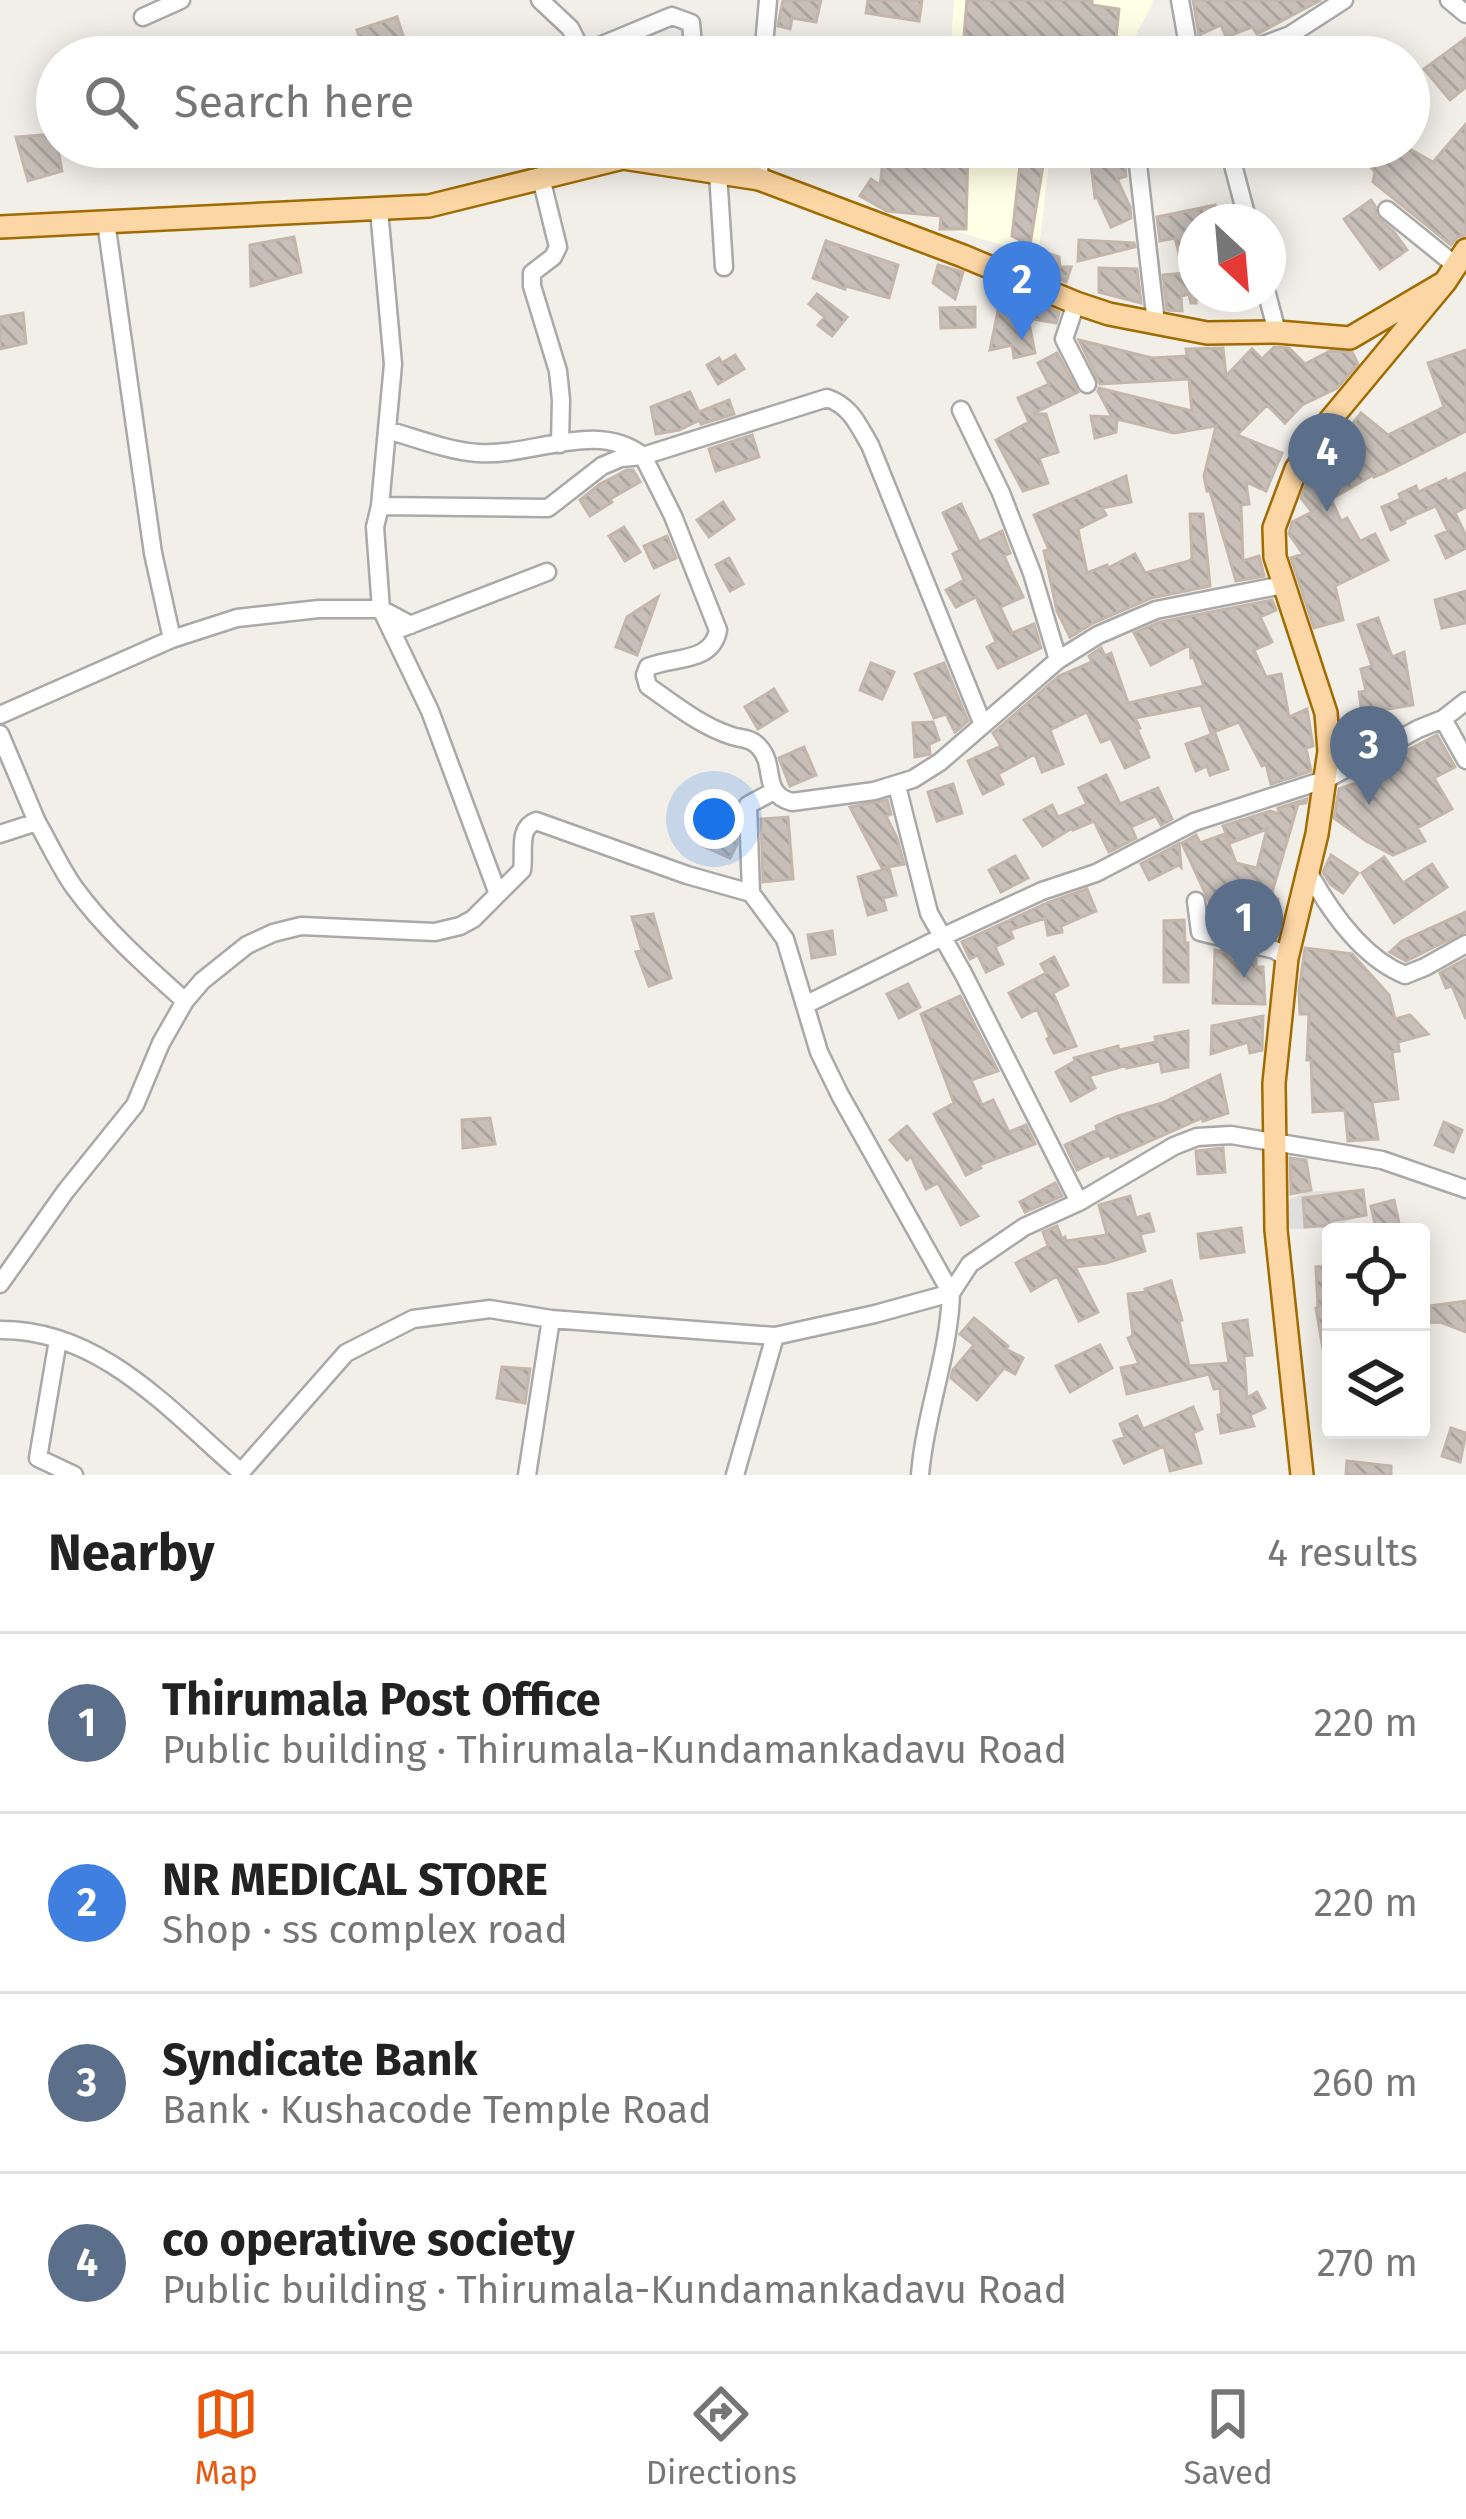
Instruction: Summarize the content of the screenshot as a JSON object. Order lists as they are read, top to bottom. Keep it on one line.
{"north":"bottom right","page":{"search":"Search here","pins":["2","4","3","1"],"heading":["Nearby","4 results"],"list":[{"mark":"1","name":"Thirumala Post Office","note":"Public building · Thirumala-Kundamankadavu Road","value":"220 m"},{"mark":"2","name":"NR MEDICAL STORE","note":"Shop · ss complex road","value":"220 m"},{"mark":"3","name":"Syndicate Bank","note":"Bank · Kushacode Temple Road","value":"260 m"},{"mark":"4","name":"co operative society","note":"Public building · Thirumala-Kundamankadavu Road","value":"270 m"}],"nav":["Map","Directions","Saved"]}}
